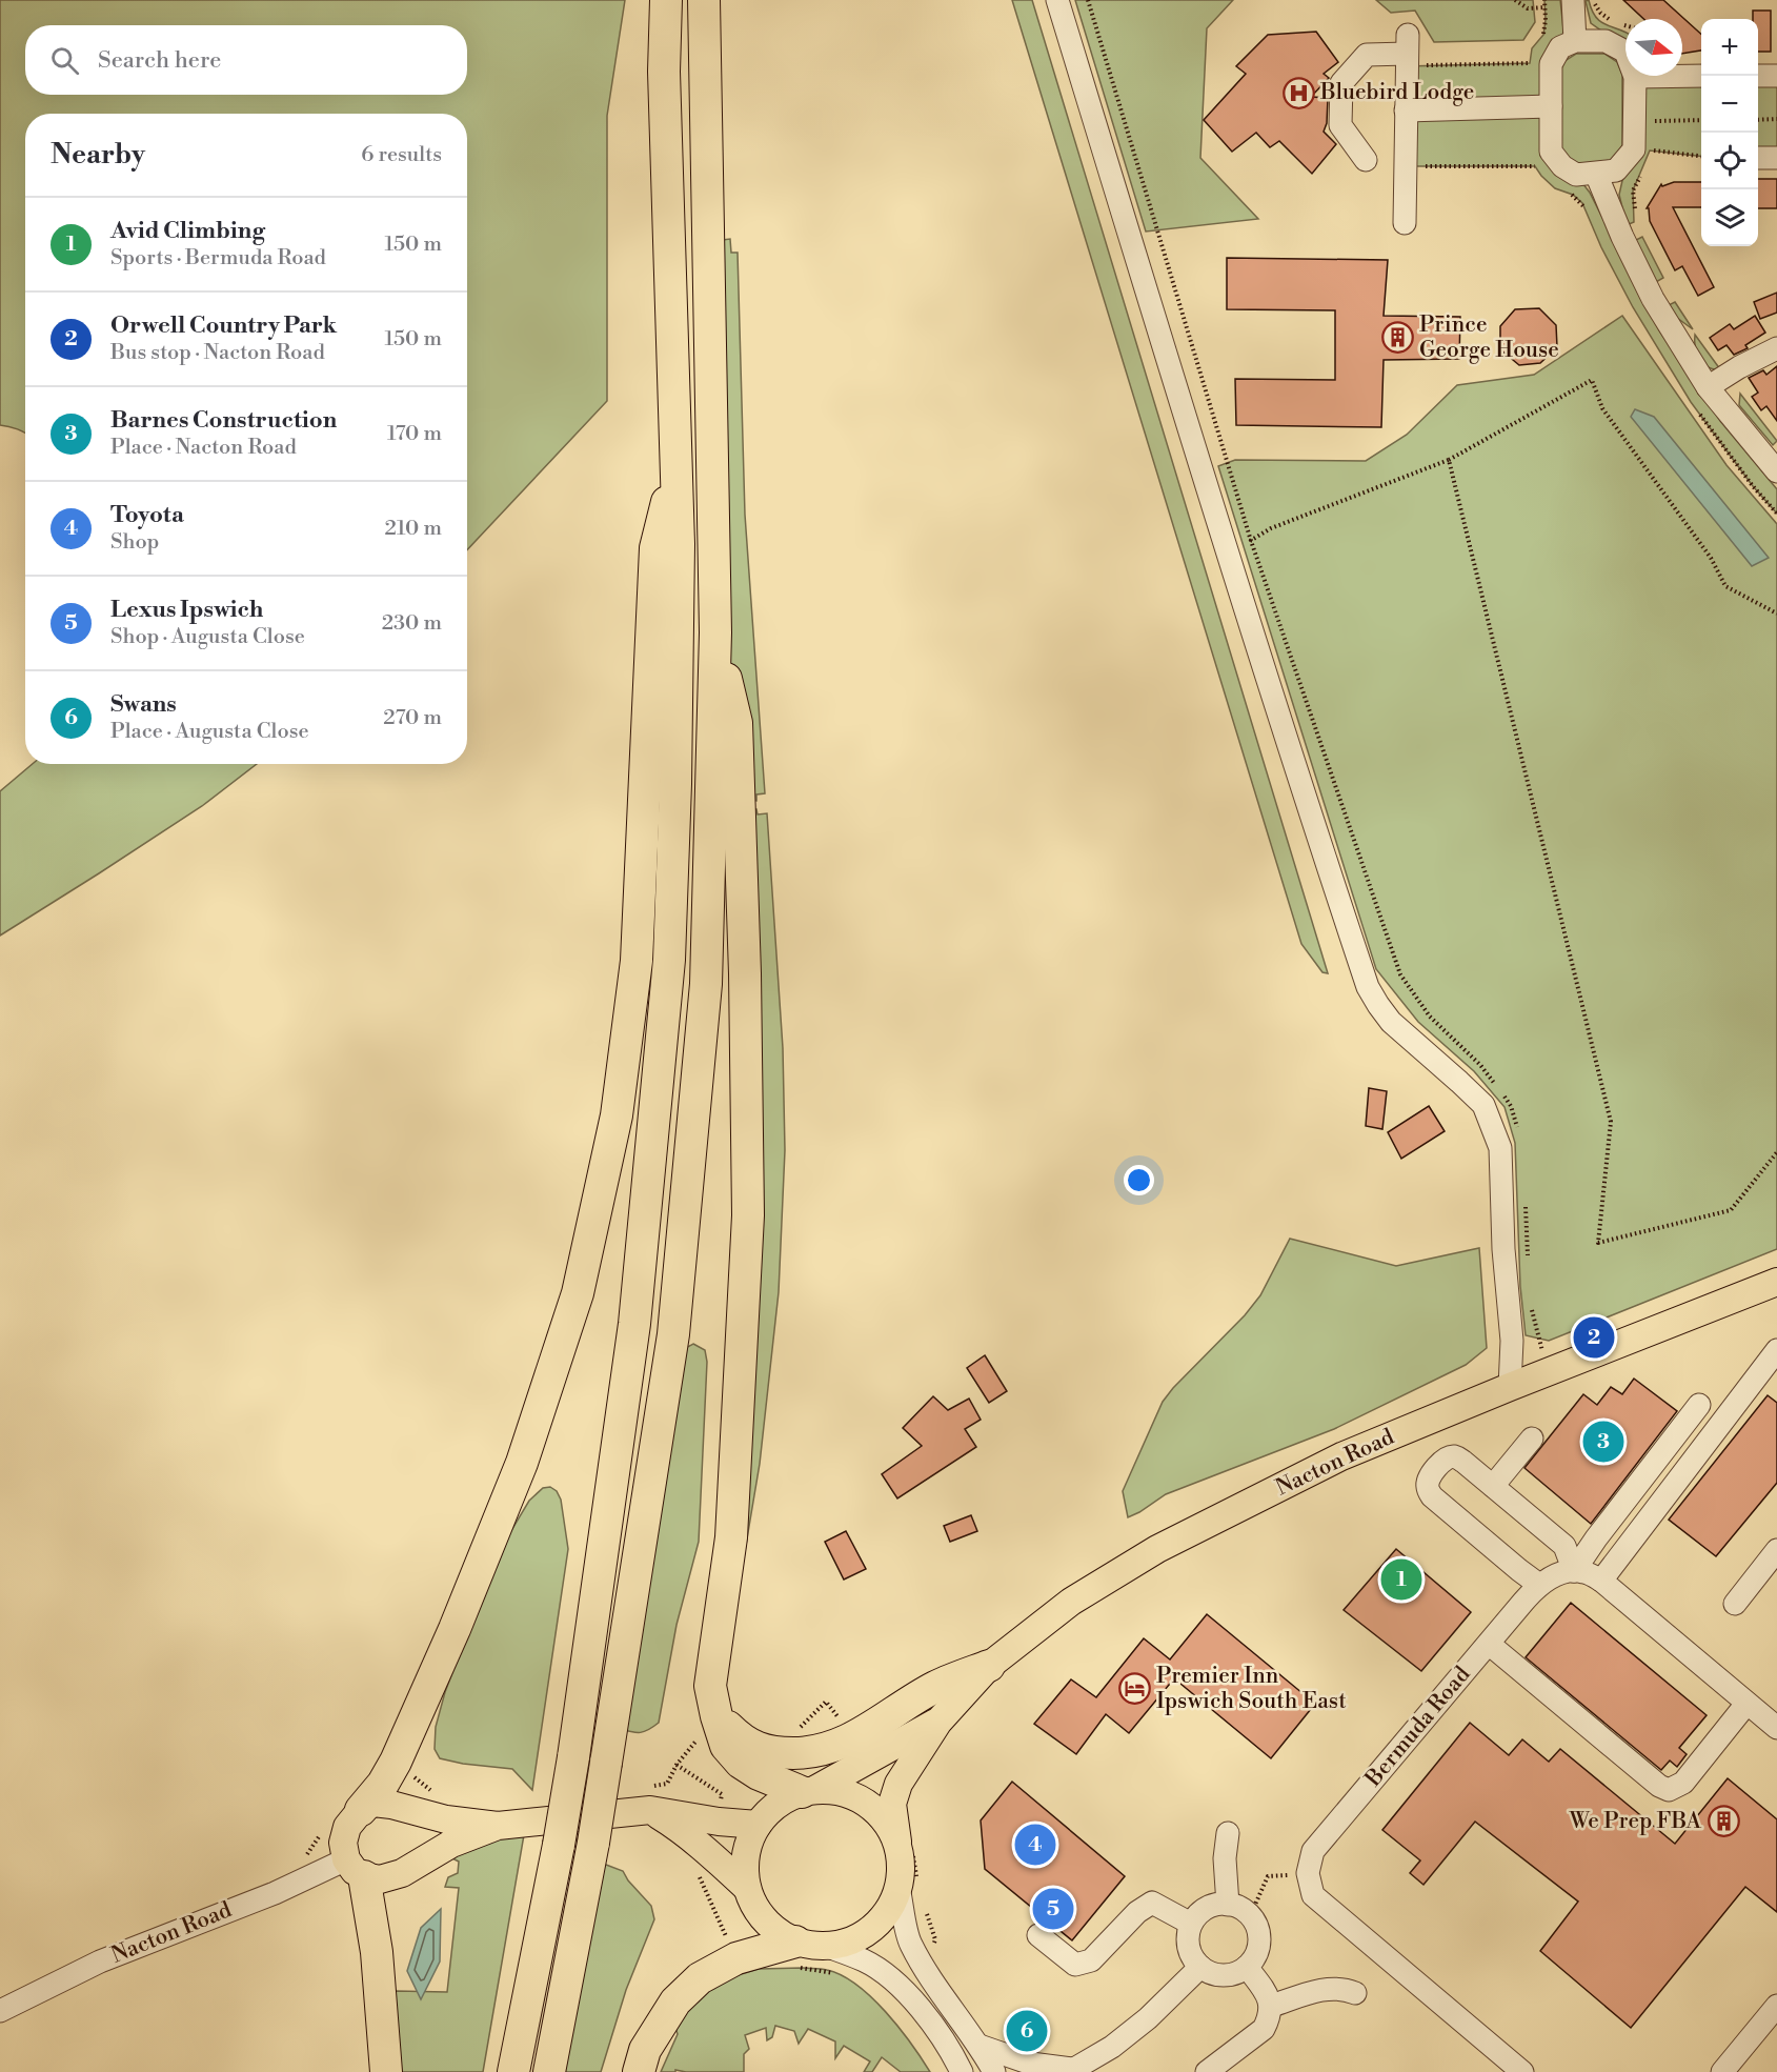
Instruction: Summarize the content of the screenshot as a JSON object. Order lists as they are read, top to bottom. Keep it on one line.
{"streets":{"main road":["Nacton Road"],"street":["Bermuda Road"]},"places":{"hospital":["Bluebird Lodge"],"building":["Prince George House","We Prep FBA"],"hotel":["Premier Inn Ipswich South East"]},"north":"right","page":{"map_buttons":["+","−"],"search":"Search here","heading":["Nearby","6 results"],"list":[{"mark":"1","name":"Avid Climbing","note":"Sports · Bermuda Road","value":"150 m"},{"mark":"2","name":"Orwell Country Park","note":"Bus stop · Nacton Road","value":"150 m"},{"mark":"3","name":"Barnes Construction","note":"Place · Nacton Road","value":"170 m"},{"mark":"4","name":"Toyota","note":"Shop","value":"210 m"},{"mark":"5","name":"Lexus Ipswich","note":"Shop · Augusta Close","value":"230 m"},{"mark":"6","name":"Swans","note":"Place · Augusta Close","value":"270 m"}],"pins":["2","3","1","4","5","6"]}}
